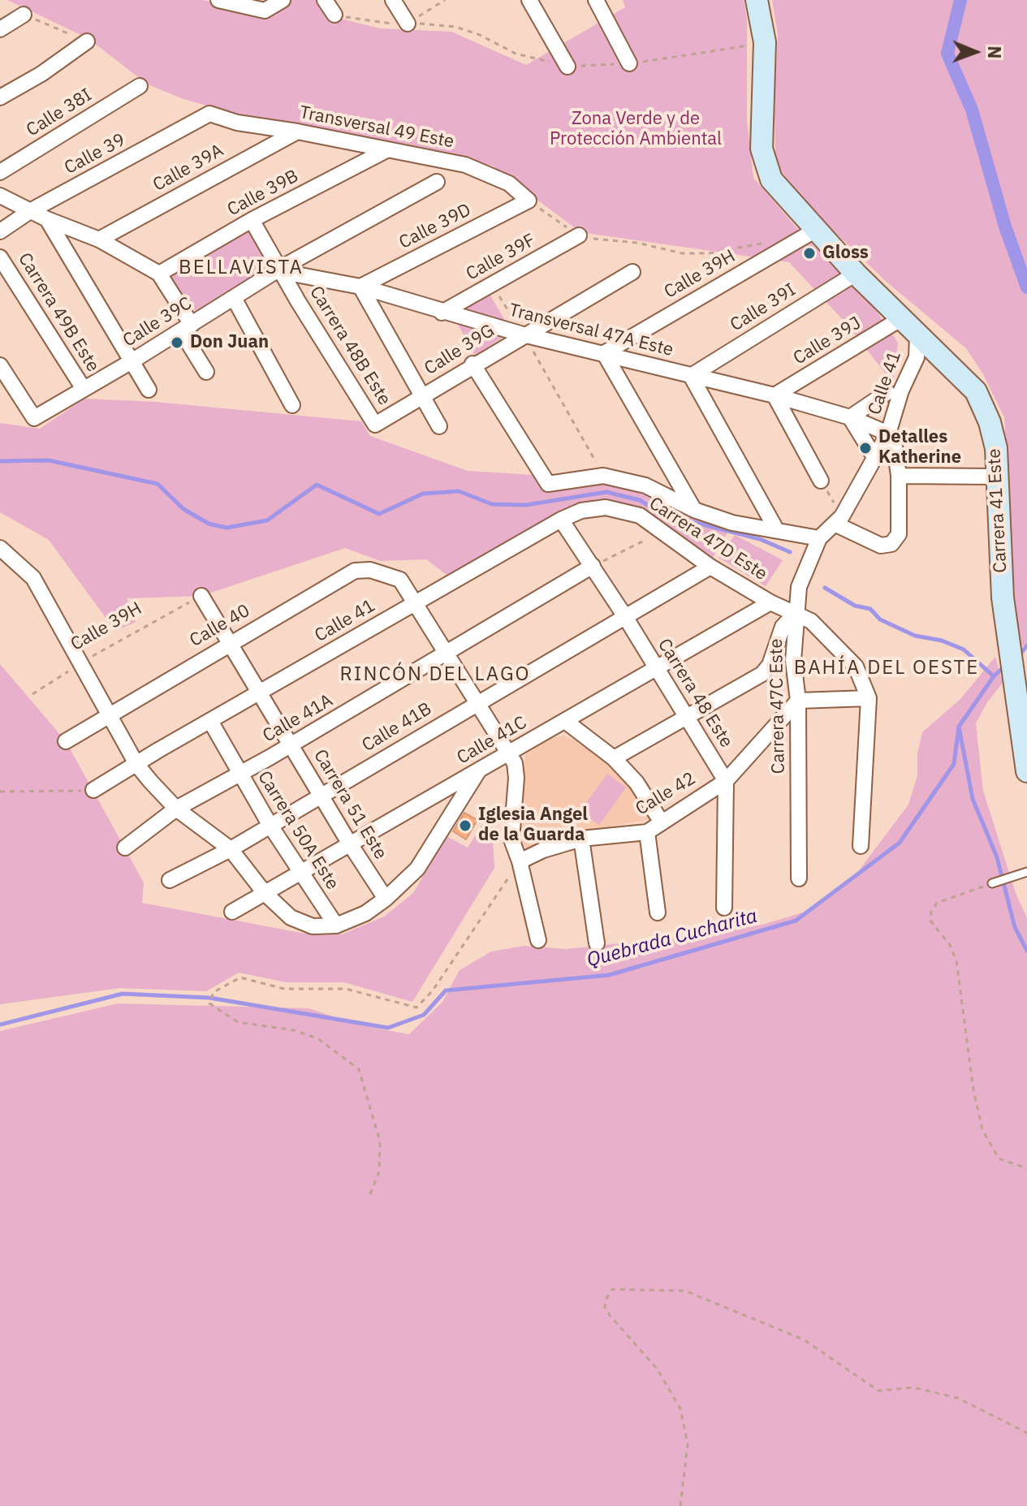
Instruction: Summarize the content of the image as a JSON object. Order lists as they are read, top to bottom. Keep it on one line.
{"streets":{"street":["Calle 38I","Transversal 49 Este","Calle 39","Calle 39A","Calle 39B","Calle 39D","Calle 39F","Calle 39H","Calle 39I","Carrera 49B Este","Calle 39C","Transversal 47A Este","Calle 39J","Carrera 48B Este","Calle 39G","Calle 41","Carrera 41 Este","Carrera 47D Este","Calle 40","Carrera 48 Este","Carrera 47C Este","Calle 41A","Calle 41B","Calle 41C","Calle 42","Carrera 51 Este","Carrera 50A Este"]},"crossings":[["Transversal 49 Este","Calle 39"],["Transversal 49 Este","Calle 39A"],["Transversal 49 Este","Calle 39B"],["Transversal 49 Este","Calle 39D"],["Calle 39B","Carrera 48B Este"],["Calle 39D","Transversal 47A Este"],["Calle 39F","Transversal 47A Este"],["Calle 39H","Transversal 47A Este"],["Calle 39H","Carrera 41 Este"],["Calle 39H","Carrera 47D Este"],["Calle 39H","Carrera 51 Este"],["Calle 39I","Transversal 47A Este"],["Calle 39I","Carrera 41 Este"],["Carrera 49B Este","Calle 39C"],["Calle 39C","Transversal 47A Este"],["Calle 39C","Carrera 48B Este"],["Transversal 47A Este","Calle 39J"],["Transversal 47A Este","Carrera 48B Este"],["Transversal 47A Este","Calle 39G"],["Transversal 47A Este","Calle 41"],["Transversal 47A Este","Carrera 47D Este"],["Calle 39J","Carrera 41 Este"],["Carrera 48B Este","Calle 39G"],["Calle 41","Carrera 41 Este"],["Calle 41","Carrera 47D Este"],["Calle 41","Calle 40"],["Calle 41","Carrera 48 Este"],["Calle 41","Carrera 47C Este"],["Calle 41","Carrera 51 Este"],["Calle 41","Carrera 50A Este"],["Carrera 47D Este","Carrera 47C Este"],["Carrera 47D Este","Calle 41B"],["Carrera 47D Este","Calle 41C"],["Calle 40","Carrera 51 Este"],["Carrera 48 Este","Calle 41A"],["Carrera 48 Este","Calle 41B"],["Carrera 48 Este","Calle 41C"],["Carrera 48 Este","Calle 42"],["Carrera 47C Este","Calle 42"],["Calle 41A","Carrera 51 Este"],["Calle 41A","Carrera 50A Este"],["Calle 41B","Carrera 51 Este"],["Calle 41B","Carrera 50A Este"],["Calle 41C","Carrera 51 Este"],["Calle 41C","Carrera 50A Este"]],"districts":["BELLAVISTA","BAHÍA DEL OESTE","RINCÓN DEL LAGO"],"water":["Quebrada Cucharita"],"parks":["Zona Verde y de Protección Ambiental"],"places":["Gloss","Don Juan","Detalles Katherine","Iglesia Angel de la Guarda"],"north":"right"}
